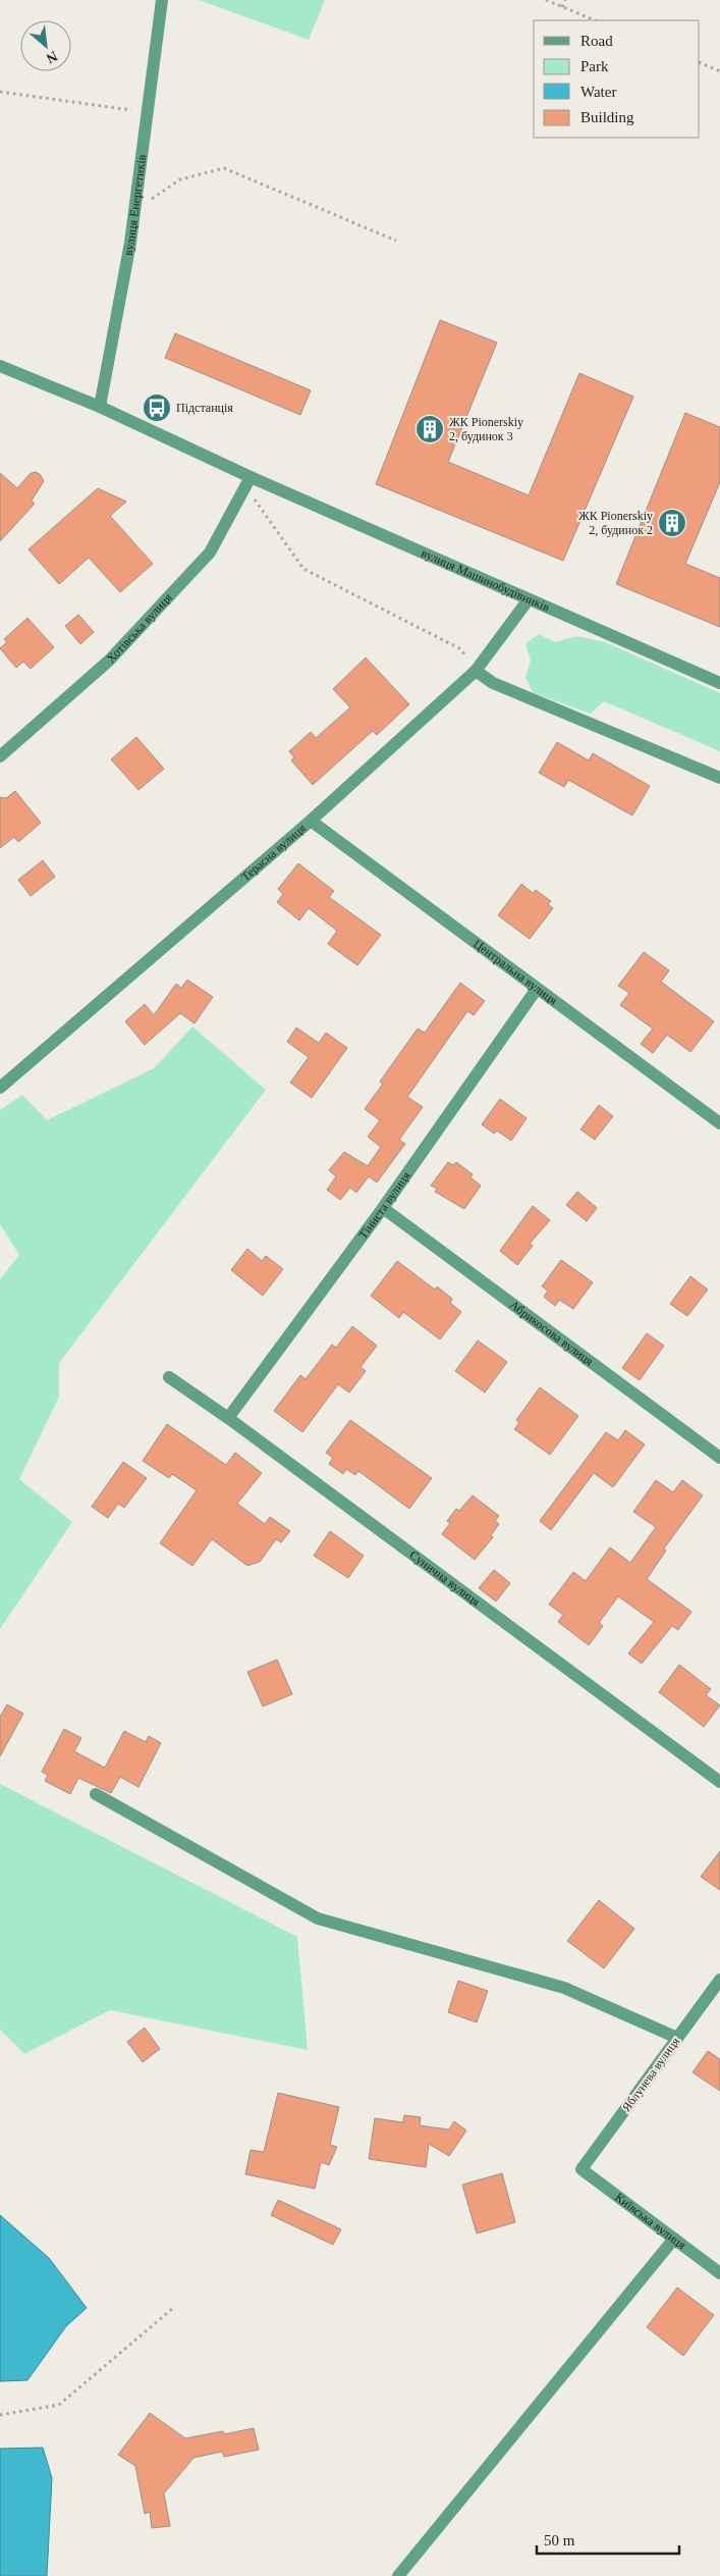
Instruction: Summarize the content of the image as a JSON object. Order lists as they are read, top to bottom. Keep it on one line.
{"streets":{"street":["вулиця Енергетиків","вулиця Машинобудівників","Хотівська вулиця","Терасна вулиця","Центральна вулиця","Тіниста вулиця","Абрикосова вулиця","Сунична вулиця","Яблунева вулиця","Київська вулиця"]},"crossings":[["вулиця Енергетиків","вулиця Машинобудівників"],["вулиця Машинобудівників","Хотівська вулиця"],["вулиця Машинобудівників","Терасна вулиця"],["Терасна вулиця","Центральна вулиця"],["Центральна вулиця","Тіниста вулиця"],["Тіниста вулиця","Абрикосова вулиця"],["Тіниста вулиця","Сунична вулиця"],["Яблунева вулиця","Київська вулиця"]],"places":{"bus stop":["Підстанція"],"building":["ЖК Pionerskiy 2, будинок 3","ЖК Pionerskiy 2, будинок 2"]},"legend":["Road","Park","Water","Building"],"scale_bar":"50 m","north":"bottom right"}
